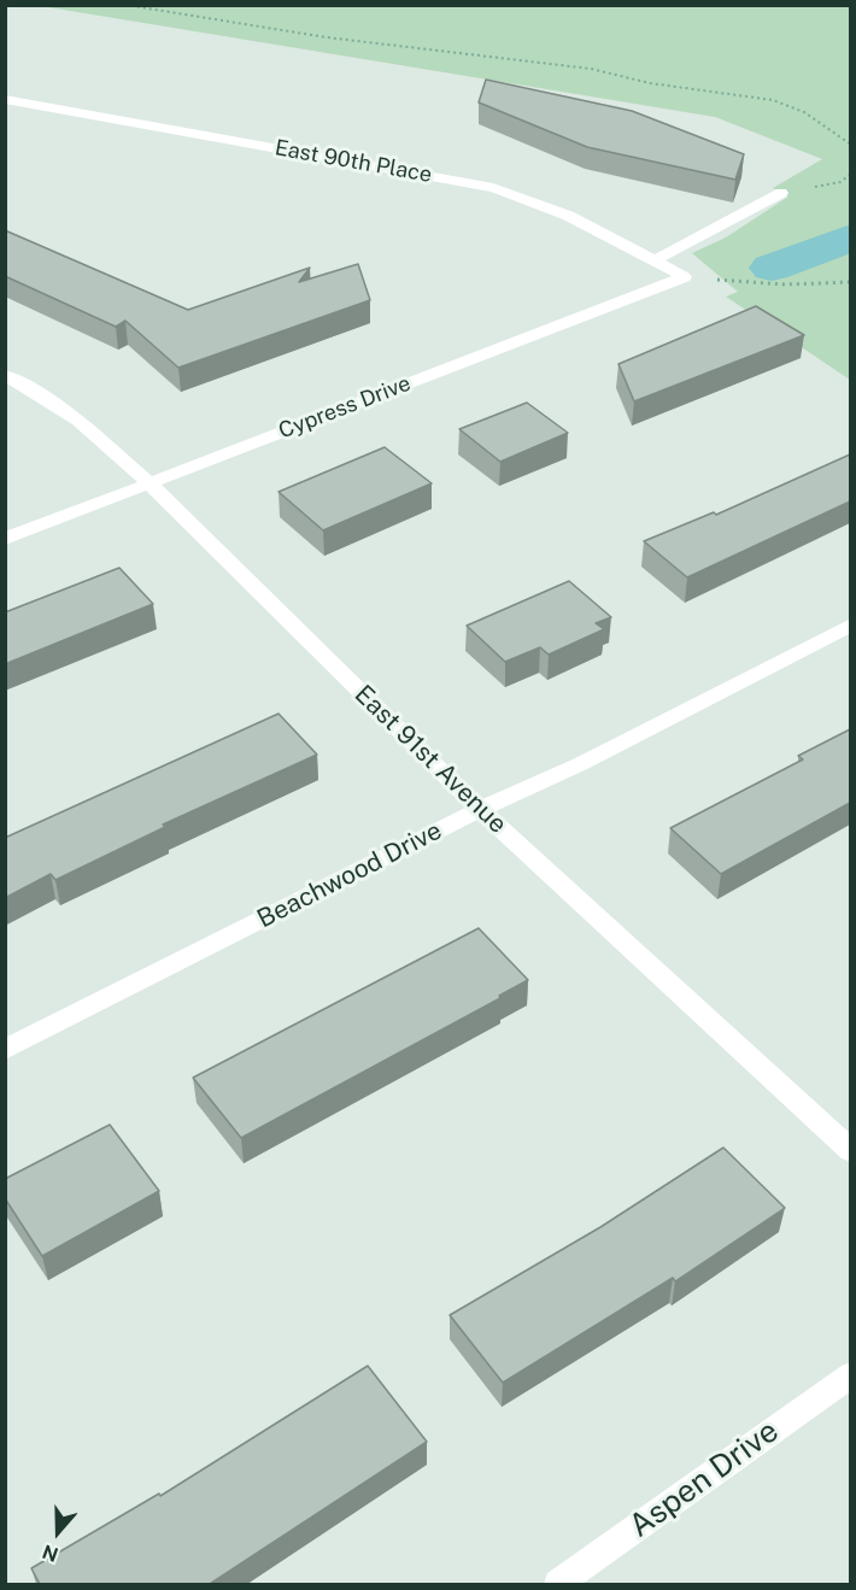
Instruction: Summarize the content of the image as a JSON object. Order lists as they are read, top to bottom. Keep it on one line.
{"streets":{"street":["East 90th Place","Cypress Drive","East 91st Avenue","Beachwood Drive","Aspen Drive"]},"crossings":[["East 90th Place","Cypress Drive"],["Cypress Drive","East 91st Avenue"],["East 91st Avenue","Beachwood Drive"]],"north":"bottom"}
